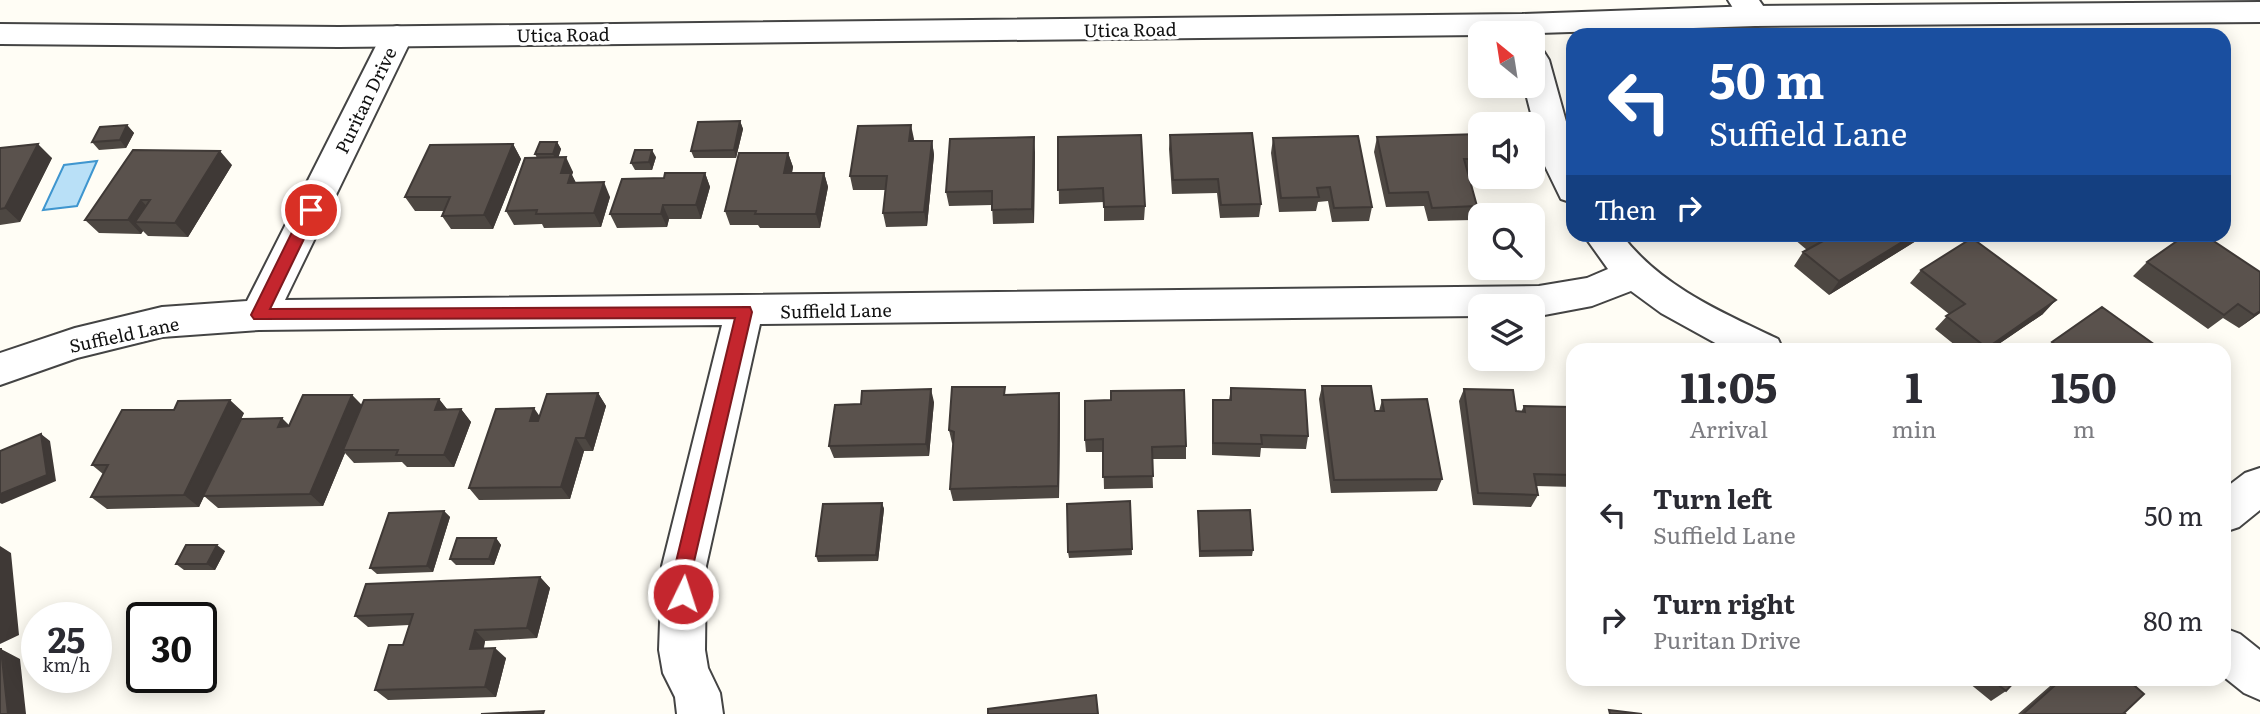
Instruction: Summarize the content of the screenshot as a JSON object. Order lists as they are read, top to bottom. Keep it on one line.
{"streets":{"street":["Utica Road","Puritan Drive","Suffield Lane"]},"crossings":[["Utica Road","Puritan Drive"],["Puritan Drive","Suffield Lane"]],"north":"top left","page":{"turn":["50 m","Suffield Lane"],"then":"Then","eta":["11:05","Arrival","1","min","150","m"],"list":[{"name":"Turn left","note":"Suffield Lane","value":"50 m"},{"name":"Turn right","note":"Puritan Drive","value":"80 m"}],"speed":"25 km/h","limit":"30"}}
